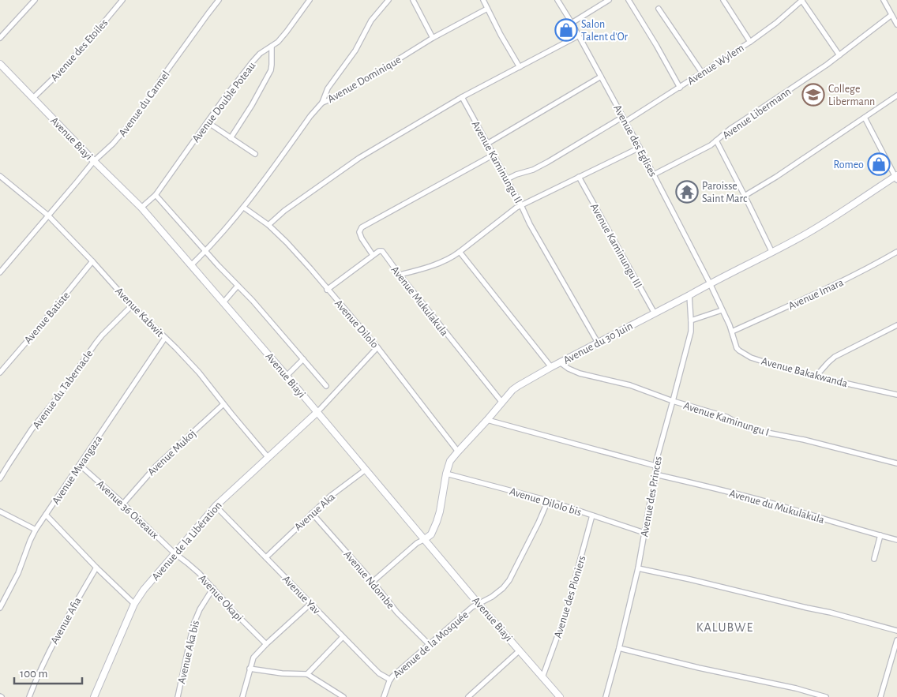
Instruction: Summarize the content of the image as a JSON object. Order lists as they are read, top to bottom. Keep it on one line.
{"streets":{"street":["Avenue des Etoiles","Avenue Wylem","Avenue Dominique","Avenue Double Poteau","Avenue du Carmel","Avenue Libermann","Avenue Biayi","Avenue des Eglises","Avenue Kaminungu II","Avenue Kaminungu III","Avenue Imara","Avenue Mukulakula","Avenue Kabwit","Avenue Batiste","Avenue Dilolo","Avenue du 30 Juin","Avenue Bakakwanda","Avenue du Tabernacle","Avenue Kaminungu I","Avenue Mukoj","Avenue Mwangaza","Avenue des Princes","Avenue Dilolo bis","Avenue du Mukulakula","Avenue 36 Oiseaux","Avenue Aka","Avenue de la Libération","Avenue Ndombe","Avenue Yav","Avenue des Pioniers","Avenue Okapi","Avenue Afia","Avenue de la Mosquée","Avenue Aka bis"]},"crossings":[["Avenue des Etoiles","Avenue Biayi"],["Avenue Wylem","Avenue des Eglises"],["Avenue Wylem","Avenue Kaminungu II"],["Avenue Dominique","Avenue Biayi"],["Avenue Dominique","Avenue Dilolo"],["Avenue Double Poteau","Avenue Biayi"],["Avenue du Carmel","Avenue Biayi"],["Avenue du Carmel","Avenue Kabwit"],["Avenue Libermann","Avenue des Eglises"],["Avenue Biayi","Avenue du 30 Juin"],["Avenue Biayi","Avenue Aka"],["Avenue Biayi","Avenue de la Libération"],["Avenue Biayi","Avenue des Pioniers"],["Avenue Biayi","Avenue de la Mosquée"],["Avenue des Eglises","Avenue du 30 Juin"],["Avenue des Eglises","Avenue Bakakwanda"],["Avenue Kaminungu II","Avenue du 30 Juin"],["Avenue Kaminungu III","Avenue du 30 Juin"],["Avenue Imara","Avenue Bakakwanda"],["Avenue Mukulakula","Avenue du 30 Juin"],["Avenue Kabwit","Avenue Batiste"],["Avenue Kabwit","Avenue du Tabernacle"],["Avenue Kabwit","Avenue Mukoj"],["Avenue Kabwit","Avenue Mwangaza"],["Avenue Kabwit","Avenue de la Libération"],["Avenue Dilolo","Avenue du 30 Juin"],["Avenue du 30 Juin","Avenue Bakakwanda"],["Avenue du 30 Juin","Avenue Kaminungu I"],["Avenue du 30 Juin","Avenue des Princes"],["Avenue du 30 Juin","Avenue Dilolo bis"],["Avenue du 30 Juin","Avenue Ndombe"],["Avenue Kaminungu I","Avenue des Princes"],["Avenue Mukoj","Avenue 36 Oiseaux"],["Avenue Mwangaza","Avenue 36 Oiseaux"],["Avenue des Princes","Avenue Dilolo bis"],["Avenue des Princes","Avenue du Mukulakula"],["Avenue Dilolo bis","Avenue des Pioniers"],["Avenue Dilolo bis","Avenue de la Mosquée"],["Avenue 36 Oiseaux","Avenue de la Libération"],["Avenue 36 Oiseaux","Avenue Okapi"],["Avenue Aka","Avenue Ndombe"],["Avenue Aka","Avenue Yav"],["Avenue de la Libération","Avenue Yav"],["Avenue de la Libération","Avenue Okapi"],["Avenue Ndombe","Avenue de la Mosquée"],["Avenue Yav","Avenue de la Mosquée"],["Avenue Okapi","Avenue Aka bis"]],"districts":["KALUBWE"],"places":{"shop":["Salon Talent d'Or","Romeo"],"school or university":["College Libermann"],"temple":["Paroisse Saint Marc"]},"scale_bar":"100 m"}
